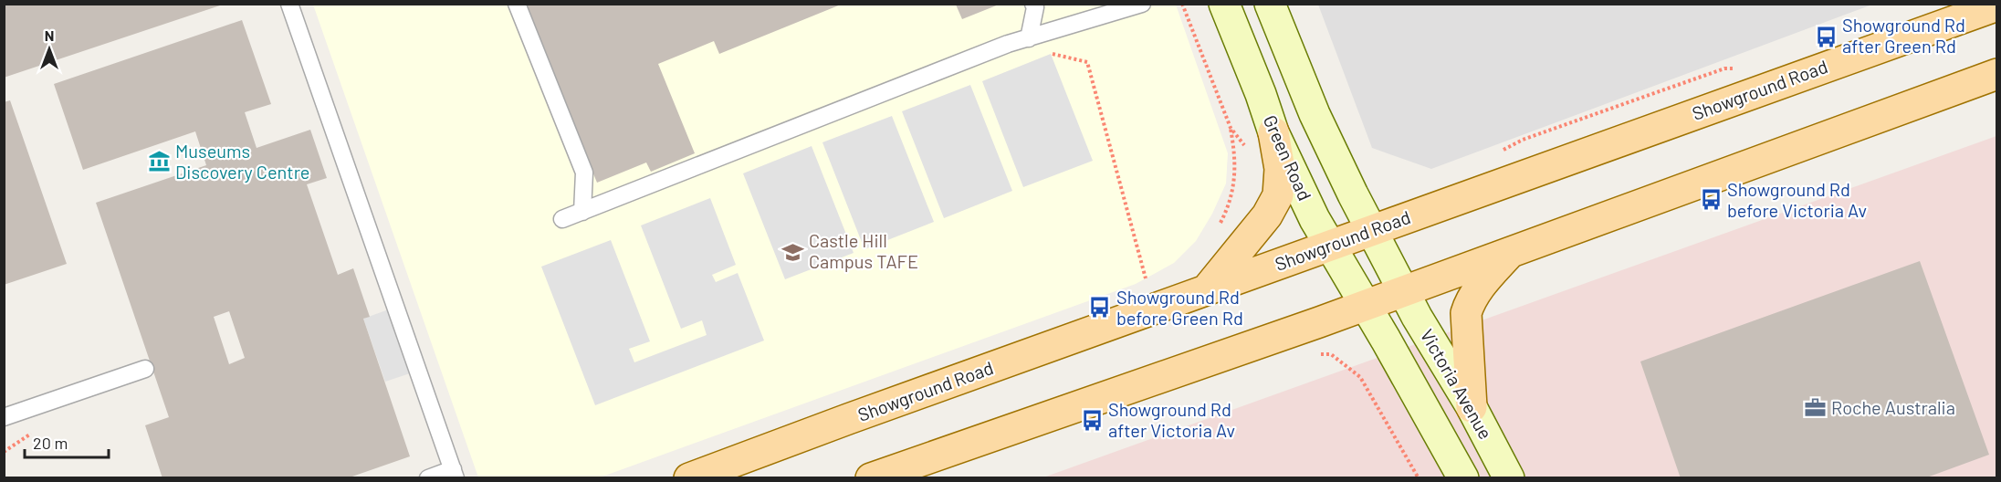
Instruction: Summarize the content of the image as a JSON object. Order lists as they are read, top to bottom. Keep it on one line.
{"streets":{"main road":["Showground Road","Green Road","Victoria Avenue"]},"crossings":[["Showground Road","Green Road"]],"places":{"bus stop":["Showground Rd after Green Rd","Showground Rd before Victoria Av","Showground Rd before Green Rd","Showground Rd after Victoria Av"],"museum":["Museums Discovery Centre"],"school or university":["Castle Hill Campus TAFE"],"office":["Roche Australia"]},"scale_bar":"20 m","north":"top"}
